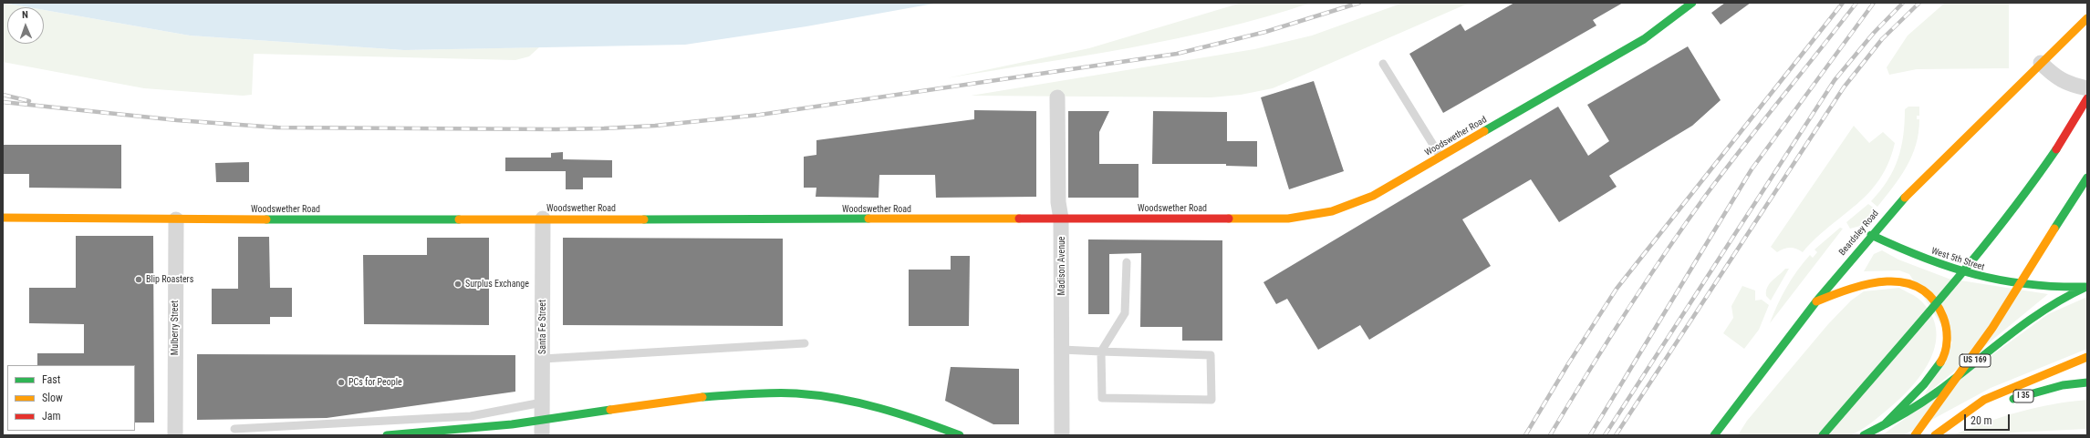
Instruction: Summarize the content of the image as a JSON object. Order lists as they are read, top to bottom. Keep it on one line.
{"streets":{"main road":["Woodswether Road","Beardsley Road","West 5th Street","US 169","I 35"],"street":["Madison Avenue","Santa Fe Street","Mulberry Street"]},"crossings":[["Woodswether Road","Madison Avenue"],["Woodswether Road","Santa Fe Street"],["Woodswether Road","Mulberry Street"],["Beardsley Road","West 5th Street"],["West 5th Street","US 169"]],"places":["Blip Roasters","Surplus Exchange","PCs for People"],"legend":["Fast","Slow","Jam"],"scale_bar":"20 m","north":"top"}
